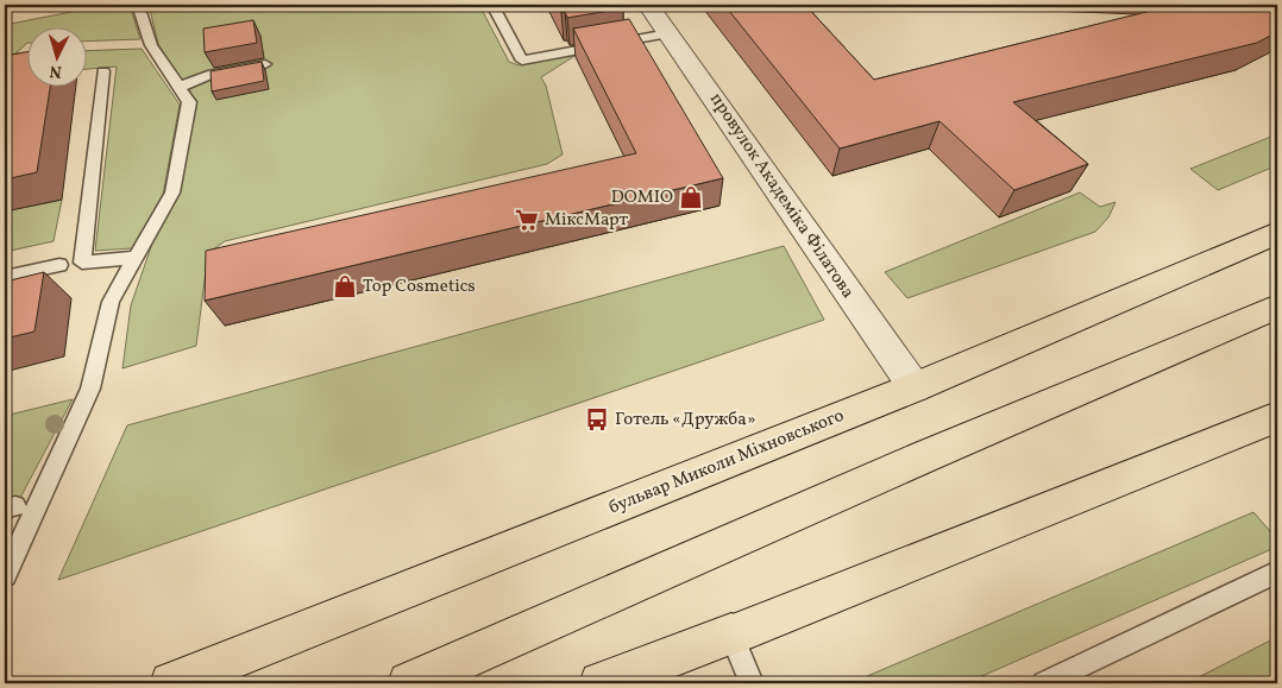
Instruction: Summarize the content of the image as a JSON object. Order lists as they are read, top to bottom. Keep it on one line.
{"streets":{"main road":["бульвар Миколи Міхновського"],"street":["провулок Академіка Філатова"]},"crossings":[["провулок Академіка Філатова","бульвар Миколи Міхновського"]],"places":{"shop":["DOMIO","Top Cosmetics"],"supermarket":["МіксМарт"],"bus stop":["Готель «Дружба»"]},"north":"bottom"}
